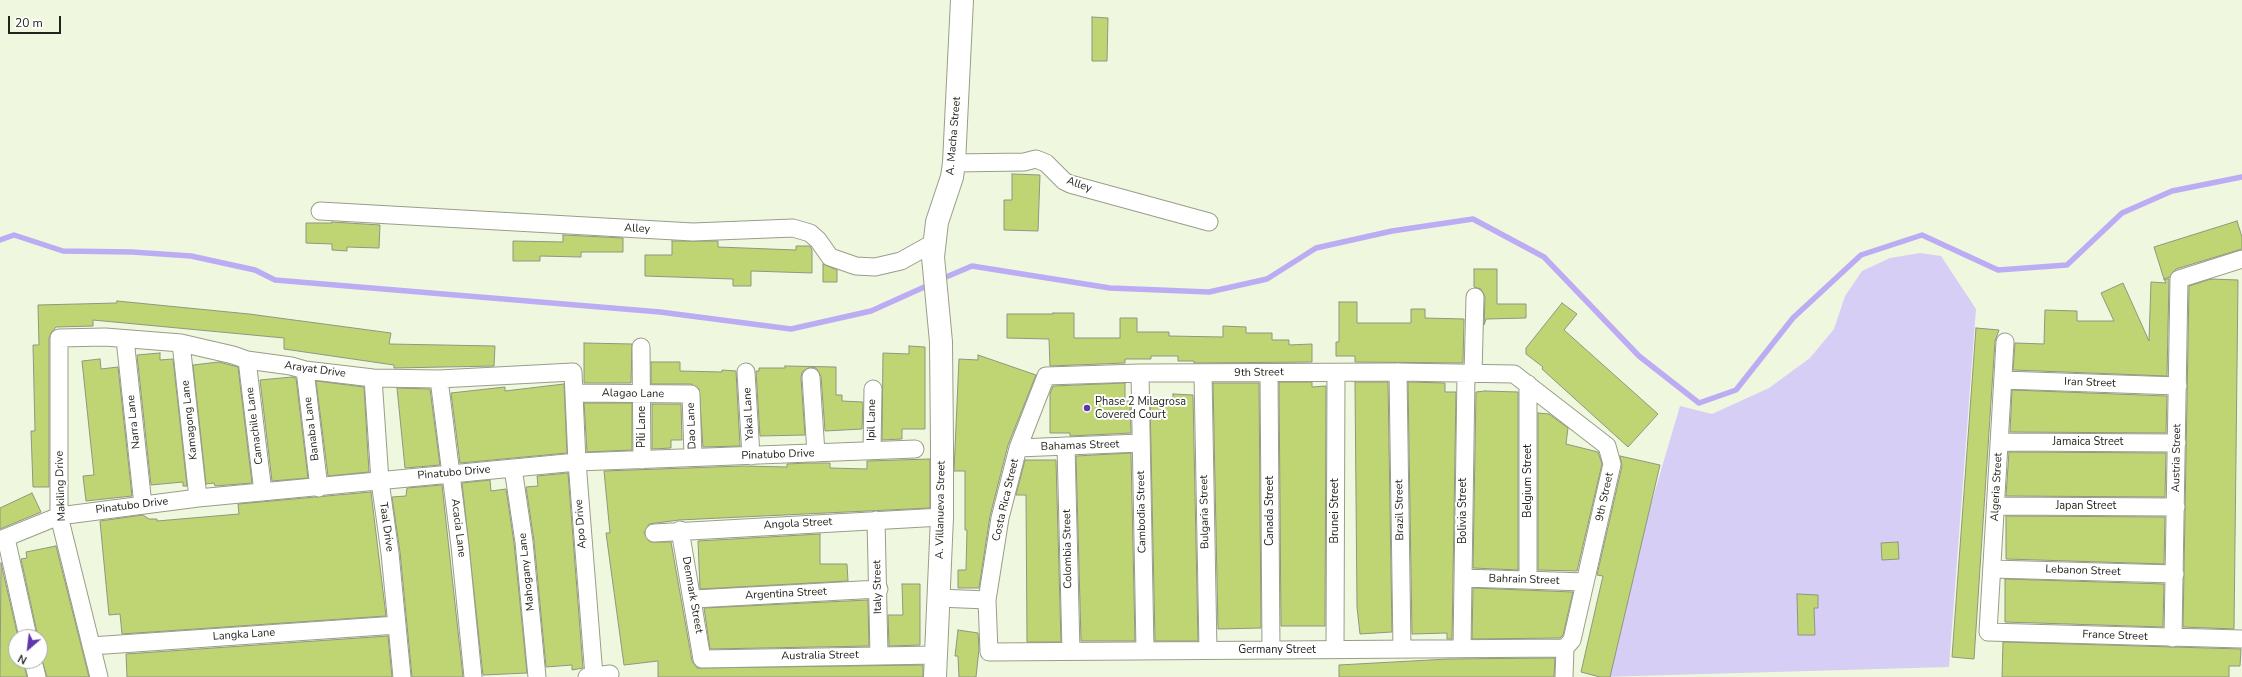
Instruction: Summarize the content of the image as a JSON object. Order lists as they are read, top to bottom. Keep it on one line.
{"streets":{"street":["A. Macha Street","Alley","Arayat Drive","9th Street","Iran Street","Alagao Lane","Yakal Lane","Kamagong Lane","Ipil Lane","Narra Lane","Camachile Lane","Dao Lane","Pili Lane","Banaba Lane","Jamaica Street","Bahamas Street","Pinatubo Drive","Austria Street","Belgium Street","Makiling Drive","Algeria Street","Costa Rica Street","Japan Street","A. Villanueva Street","Brazil Street","Canada Street","Brunei Street","Bolivia Street","Cambodia Street","Bulgaria Street","Apo Drive","Angola Street","Taal Drive","Acacia Lane","Colombia Street","Lebanon Street","Mahogany Lane","Bahrain Street","Italy Street","Argentina Street","Denmark Street","Langka Lane","France Street","Germany Street","Australia Street"]},"crossings":[["A. Macha Street","Alley"],["A. Macha Street","A. Villanueva Street"],["Arayat Drive","Kamagong Lane"],["Arayat Drive","Narra Lane"],["Arayat Drive","Camachile Lane"],["Arayat Drive","Banaba Lane"],["Arayat Drive","Makiling Drive"],["Arayat Drive","Apo Drive"],["Arayat Drive","Taal Drive"],["Arayat Drive","Acacia Lane"],["9th Street","Belgium Street"],["9th Street","Costa Rica Street"],["9th Street","Brazil Street"],["9th Street","Canada Street"],["9th Street","Brunei Street"],["9th Street","Bolivia Street"],["9th Street","Cambodia Street"],["9th Street","Bulgaria Street"],["9th Street","Bahrain Street"],["9th Street","Germany Street"],["Iran Street","Austria Street"],["Iran Street","Algeria Street"],["Alagao Lane","Dao Lane"],["Alagao Lane","Pili Lane"],["Alagao Lane","Apo Drive"],["Yakal Lane","Pinatubo Drive"],["Kamagong Lane","Pinatubo Drive"],["Ipil Lane","Pinatubo Drive"],["Narra Lane","Pinatubo Drive"],["Camachile Lane","Pinatubo Drive"],["Dao Lane","Pinatubo Drive"],["Pili Lane","Pinatubo Drive"],["Banaba Lane","Pinatubo Drive"],["Jamaica Street","Austria Street"],["Jamaica Street","Algeria Street"],["Bahamas Street","Costa Rica Street"],["Bahamas Street","Cambodia Street"],["Bahamas Street","Colombia Street"],["Pinatubo Drive","Makiling Drive"],["Pinatubo Drive","Apo Drive"],["Pinatubo Drive","Taal Drive"],["Pinatubo Drive","Acacia Lane"],["Pinatubo Drive","Mahogany Lane"],["Austria Street","Japan Street"],["Austria Street","Lebanon Street"],["Austria Street","France Street"],["Belgium Street","Bahrain Street"],["Makiling Drive","Langka Lane"],["Algeria Street","Japan Street"],["Algeria Street","Lebanon Street"],["Algeria Street","France Street"],["Costa Rica Street","Germany Street"],["A. Villanueva Street","Angola Street"],["A. Villanueva Street","Australia Street"],["Brazil Street","Germany Street"],["Canada Street","Germany Street"],["Brunei Street","Germany Street"],["Bolivia Street","Bahrain Street"],["Bolivia Street","Germany Street"],["Cambodia Street","Germany Street"],["Bulgaria Street","Germany Street"],["Angola Street","Italy Street"],["Angola Street","Denmark Street"],["Taal Drive","Langka Lane"],["Colombia Street","Germany Street"],["Italy Street","Argentina Street"],["Italy Street","Australia Street"],["Argentina Street","Denmark Street"],["Denmark Street","Australia Street"]],"places":["Phase 2 Milagrosa Covered Court"],"scale_bar":"20 m","north":"bottom left"}
